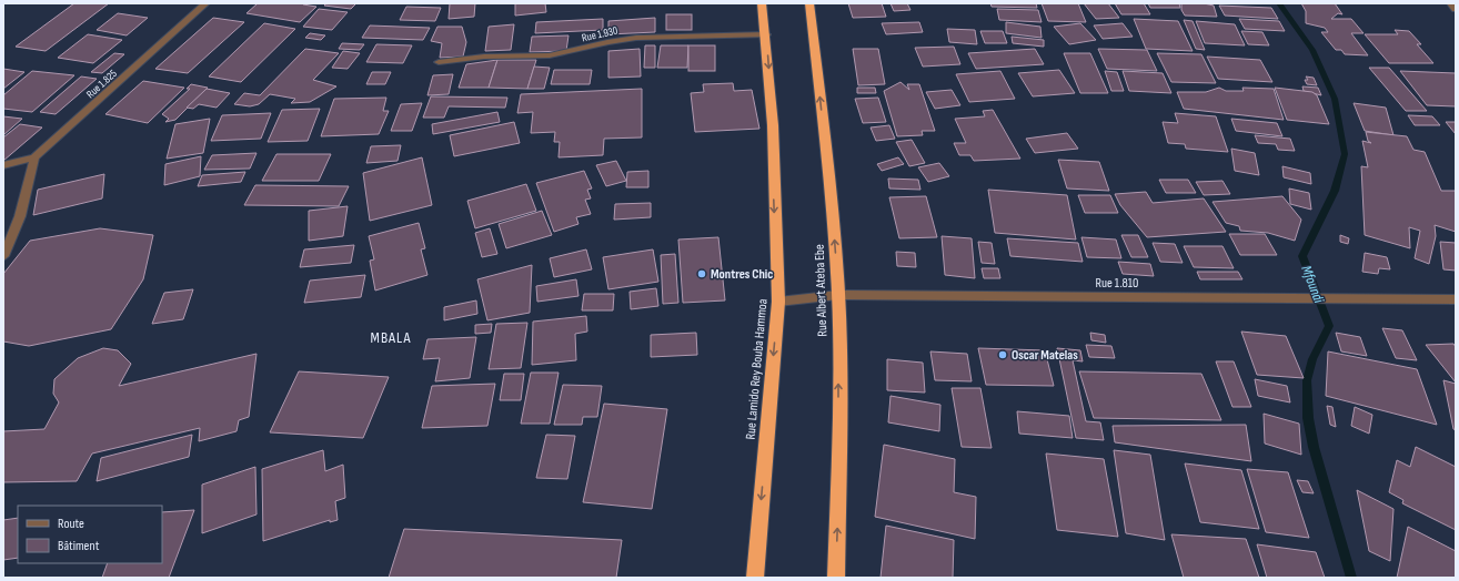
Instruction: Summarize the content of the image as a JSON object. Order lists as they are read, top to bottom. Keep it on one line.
{"streets":{"highway":["Rue Albert Ateba Ebe","Rue Lamido Rey Bouba Hammoa"],"street":["Rue 1.930","Rue 1.825","Rue 1.810"]},"crossings":[["Rue 1.930","Rue Lamido Rey Bouba Hammoa"],["Rue 1.810","Rue Albert Ateba Ebe"],["Rue 1.810","Rue Lamido Rey Bouba Hammoa"]],"one_way":["Rue Albert Ateba Ebe","Rue Lamido Rey Bouba Hammoa"],"districts":["MBALA"],"water":["Mfoundi"],"places":["Montres Chic","Oscar Matelas"],"legend":["Route","Bâtiment"]}
